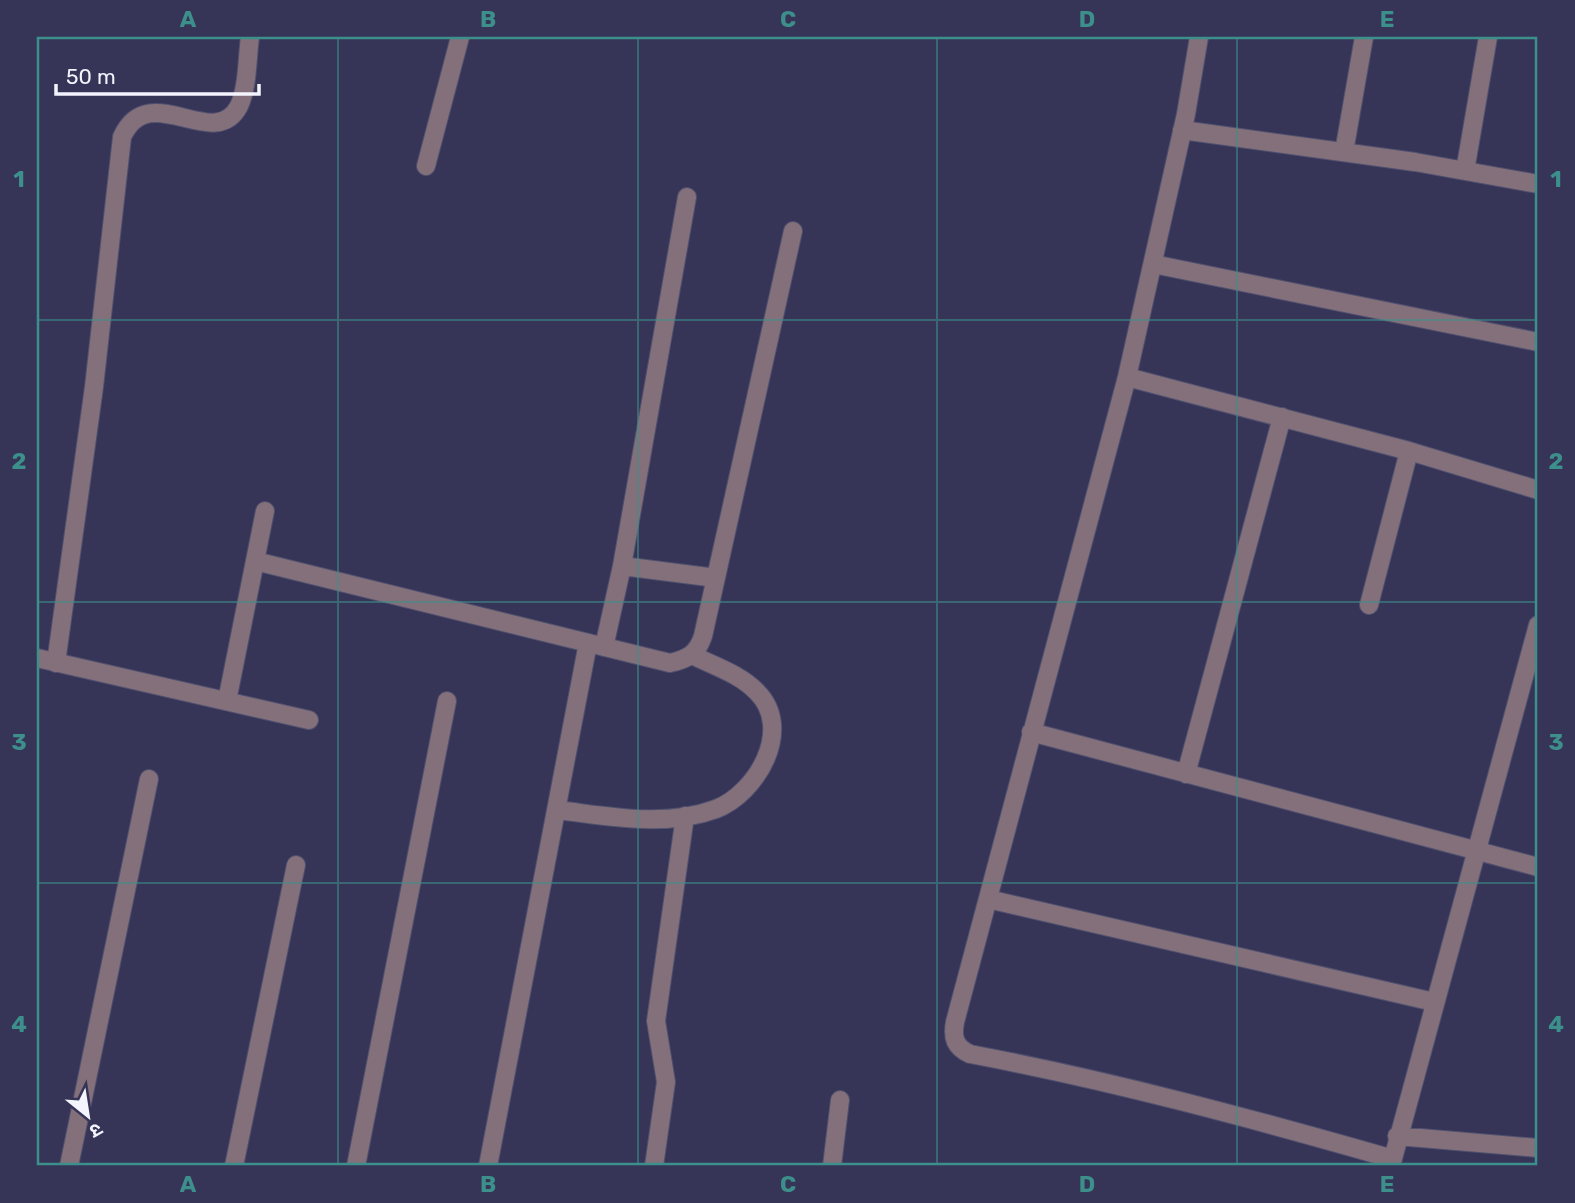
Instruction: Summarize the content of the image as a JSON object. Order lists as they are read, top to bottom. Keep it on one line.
{"scale_bar":"50 m","north":"bottom right","grid":{"columns":["A","B","C","D","E"],"rows":["1","2","3","4"]}}
